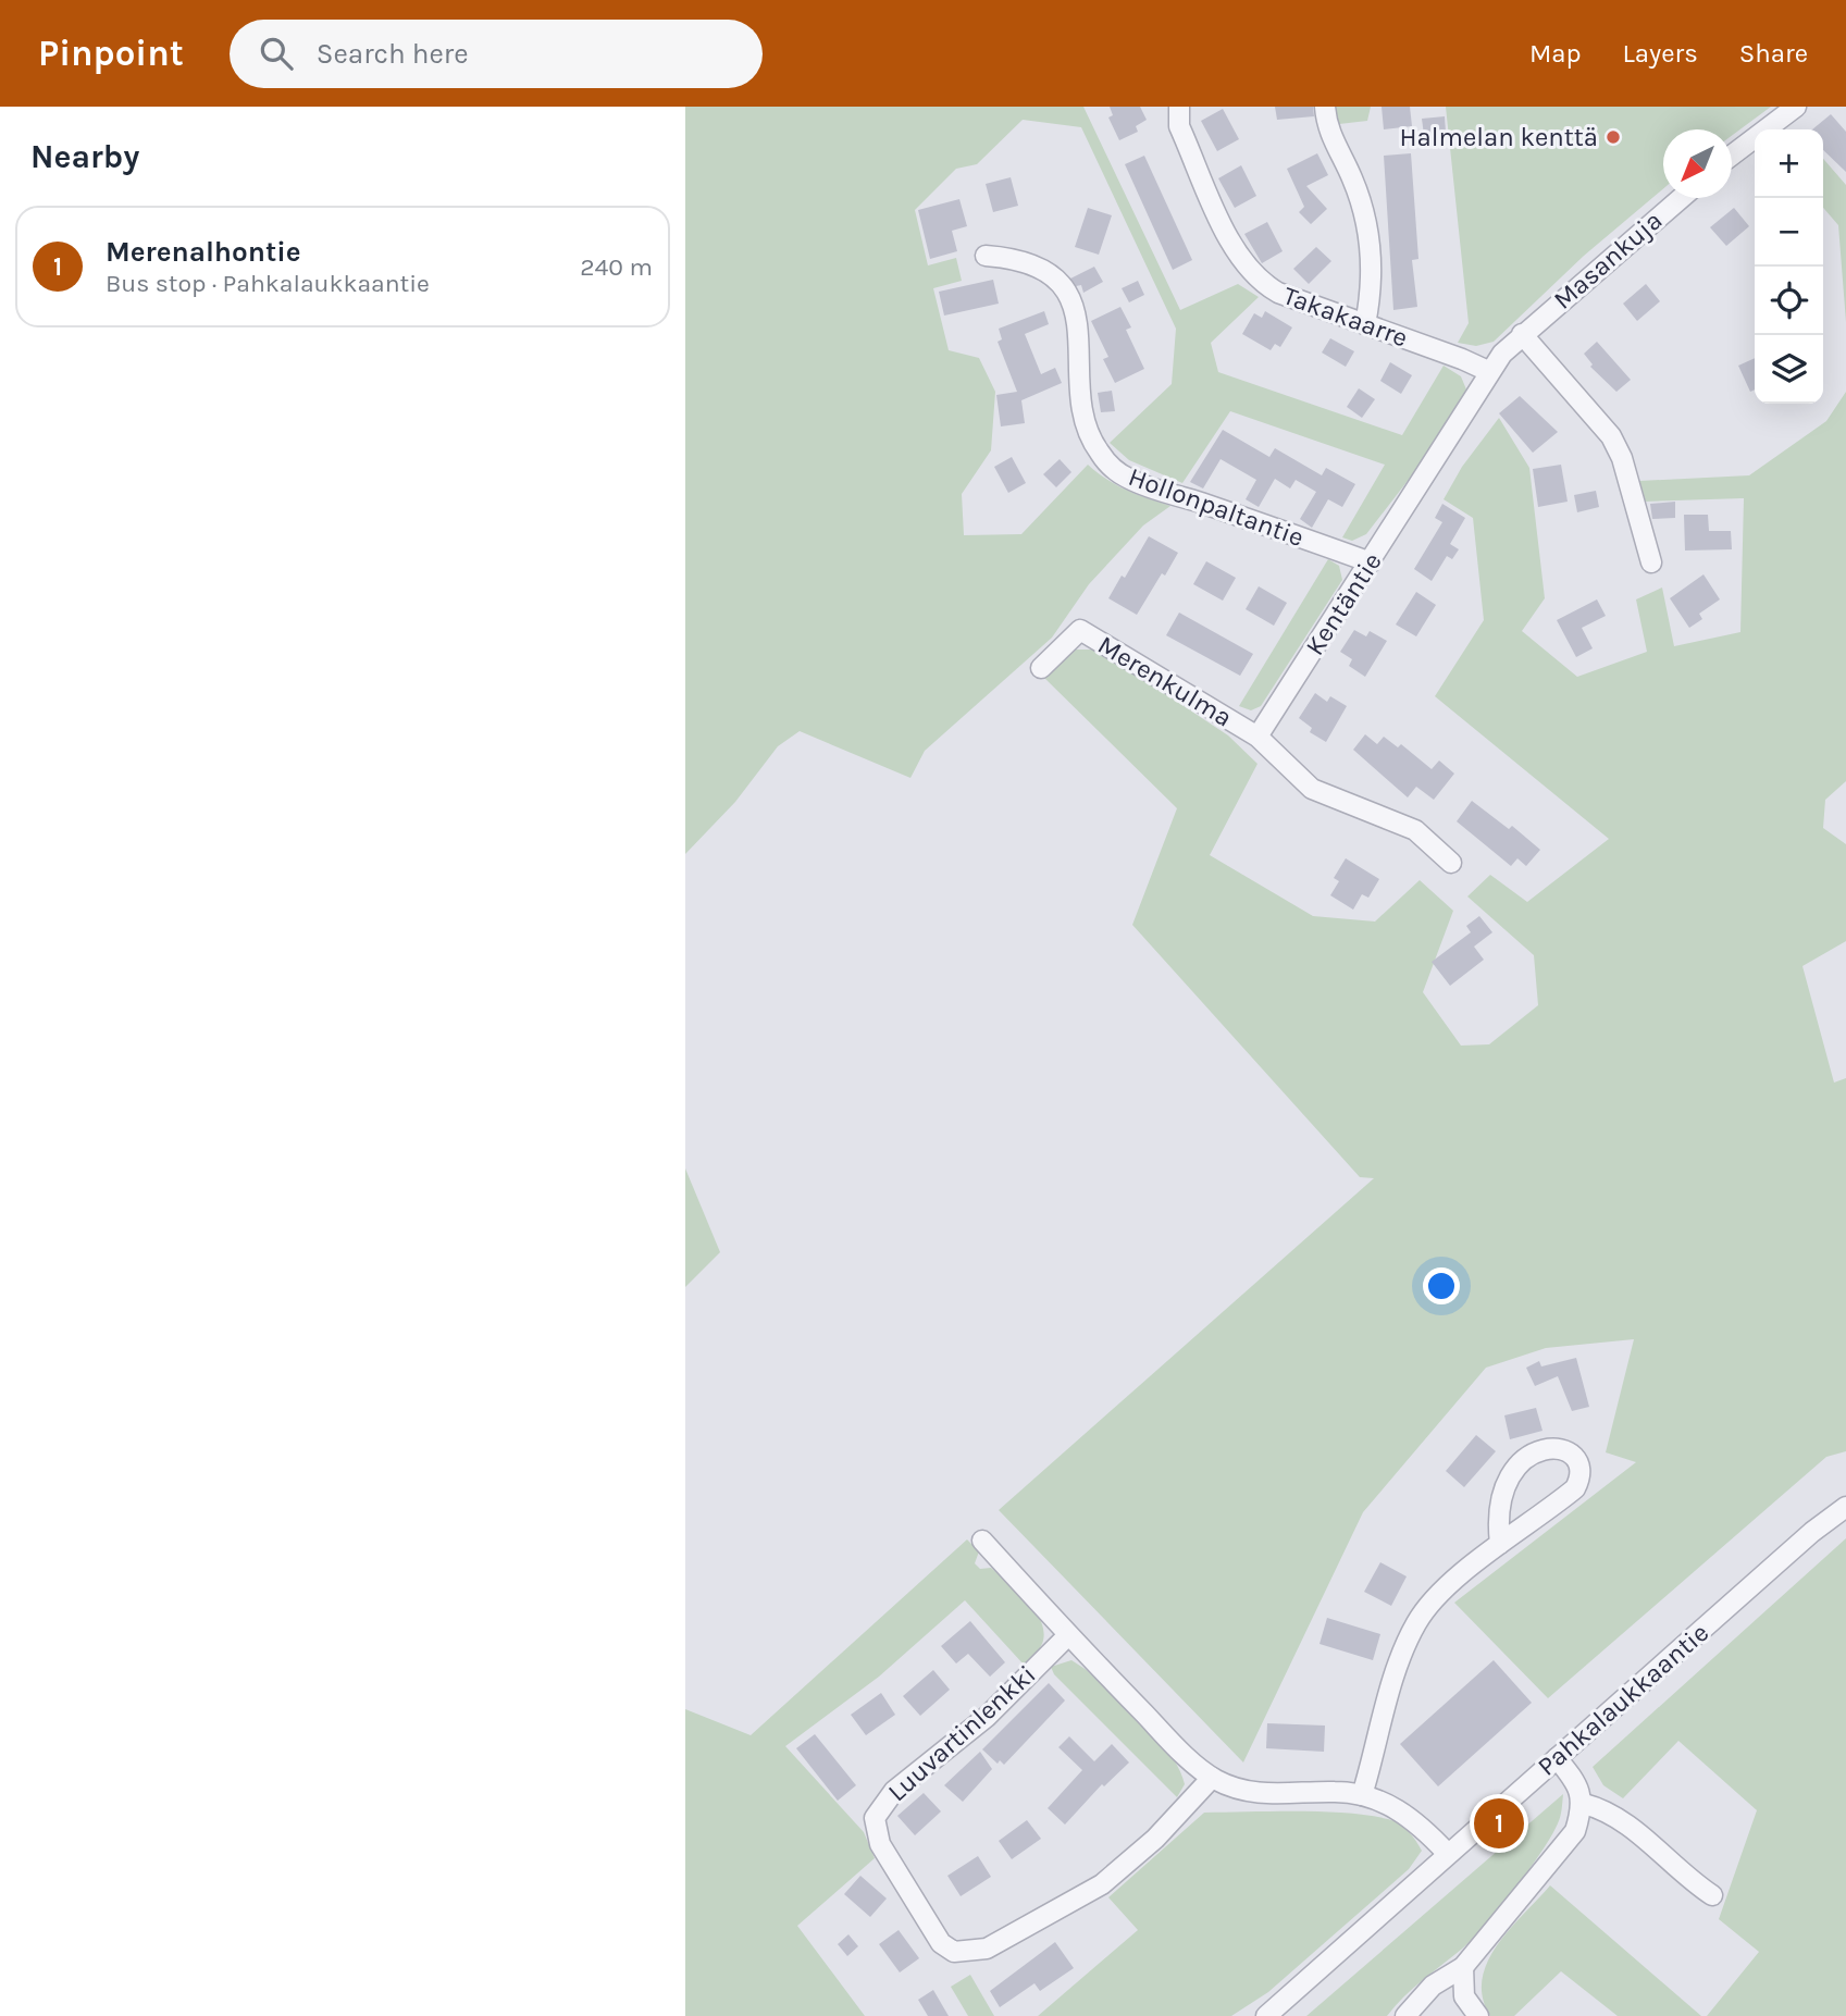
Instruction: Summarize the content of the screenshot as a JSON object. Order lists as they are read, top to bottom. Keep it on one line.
{"streets":{"street":["Masankuja","Takakaarre","Hollonpaltantie","Kentäntie","Merenkulma","Pahkalaukkaantie","Luuvartinlenkki"]},"crossings":[["Masankuja","Takakaarre"],["Masankuja","Kentäntie"],["Hollonpaltantie","Kentäntie"],["Kentäntie","Merenkulma"]],"places":["Halmelan kenttä"],"north":"bottom left","page":{"header":"Pinpoint","search":"Search here","nav":["Map","Layers","Share"],"heading":"Nearby","map_buttons":["+","−"],"list":[{"mark":"1","name":"Merenalhontie","note":"Bus stop · Pahkalaukkaantie","value":"240 m"}],"pins":"1"}}
